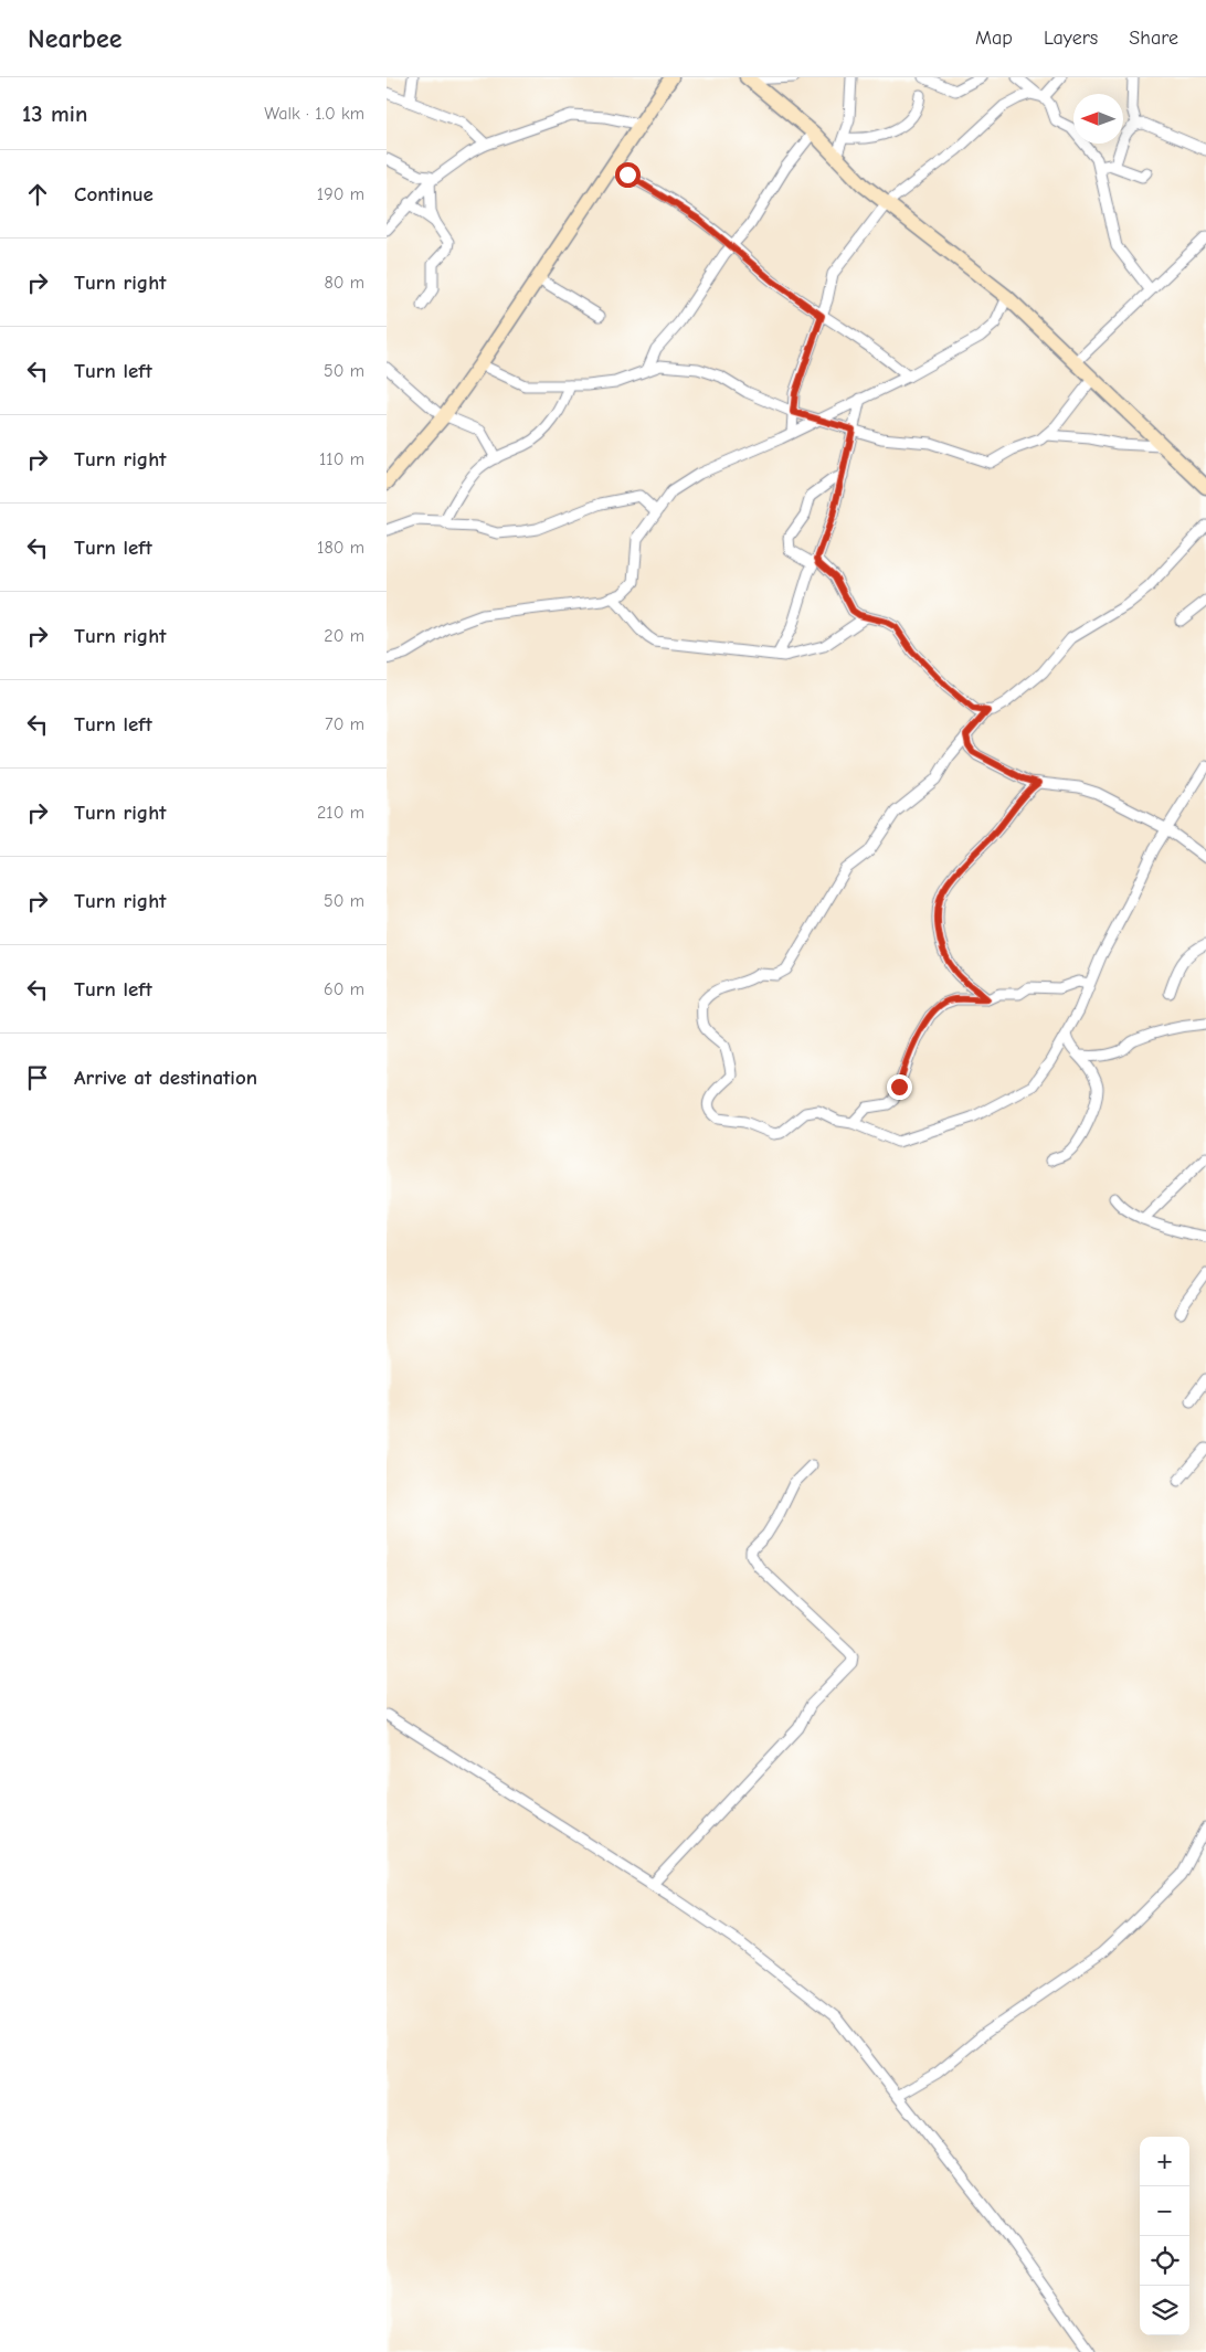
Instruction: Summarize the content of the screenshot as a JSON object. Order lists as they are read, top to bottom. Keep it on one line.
{"north":"left","page":{"header":"Nearbee","nav":["Map","Layers","Share"],"heading":["13 min","Walk · 1.0 km"],"list":[["Continue","190 m"],["Turn right","80 m"],["Turn left","50 m"],["Turn right","110 m"],["Turn left","180 m"],["Turn right","20 m"],["Turn left","70 m"],["Turn right","210 m"],["Turn right","50 m"],["Turn left","60 m"],"Arrive at destination"],"map_buttons":["+","−"]}}
